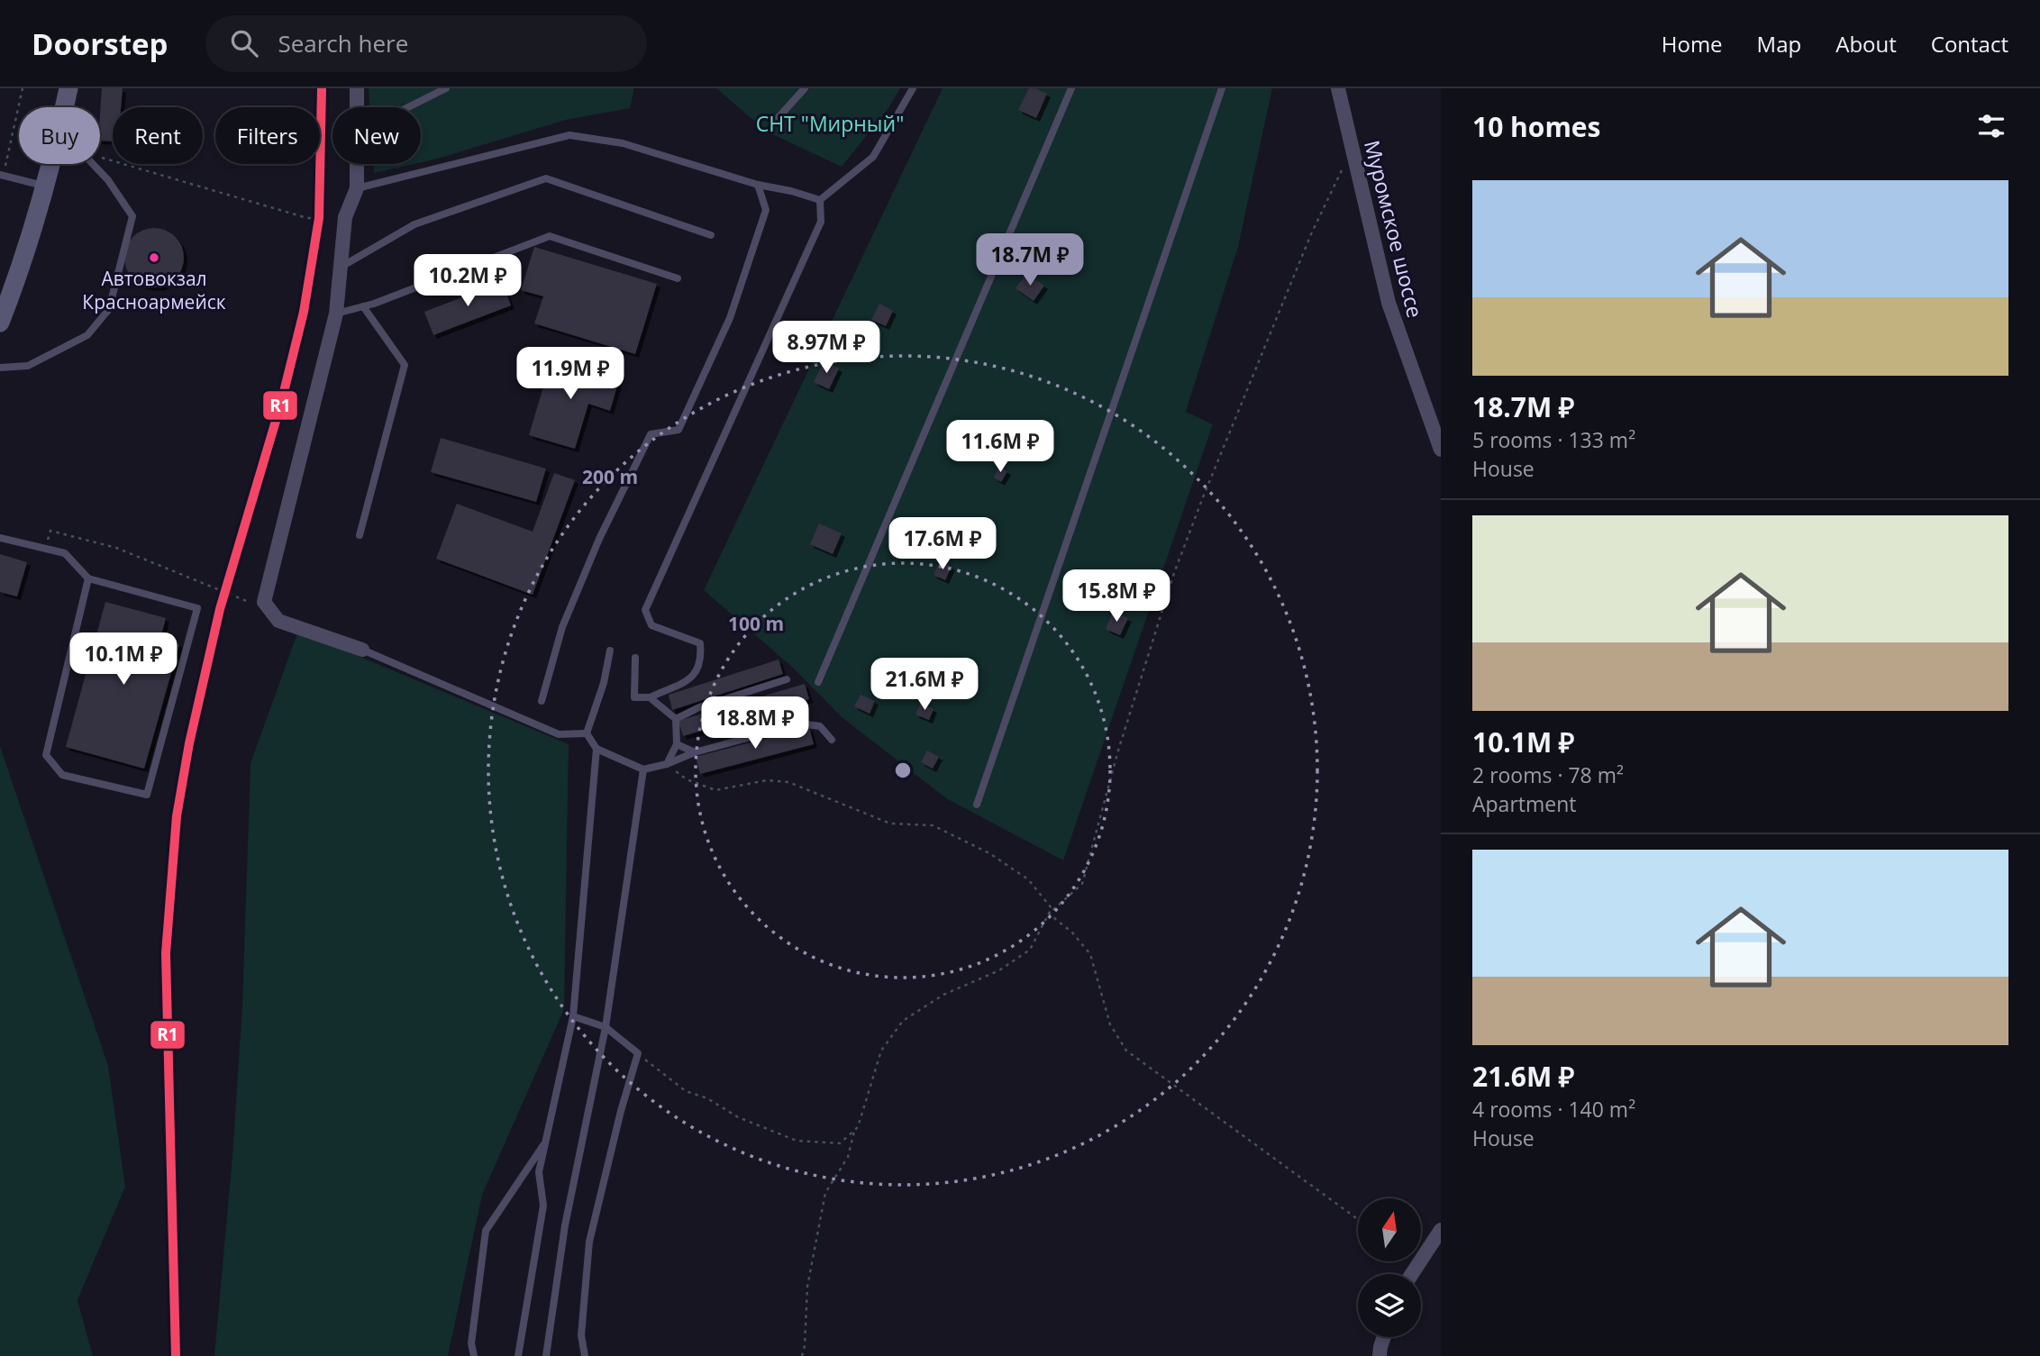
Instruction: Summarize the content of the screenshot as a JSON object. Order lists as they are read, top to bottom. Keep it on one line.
{"streets":{"street":["Муромское шоссе"]},"parks":["СНТ \"Мирный\""],"places":["Автовокзал Красноармейск"],"lines":["transit line R1"],"north":"top","page":{"header":"Doorstep","search":"Search here","nav":["Home","Map","About","Contact"],"heading":"10 homes","chip":["Buy","Rent","Filters","New"],"list":[{"name":"18.7M ₽","note":"5 rooms · 133 m² · House"},{"name":"10.1M ₽","note":"2 rooms · 78 m² · Apartment"},{"name":"21.6M ₽","note":"4 rooms · 140 m² · House"}],"price":["18.7M ₽","10.2M ₽","8.97M ₽","11.9M ₽","11.6M ₽","17.6M ₽","15.8M ₽","10.1M ₽","21.6M ₽","18.8M ₽"]},"rings":["200 m","100 m"]}
